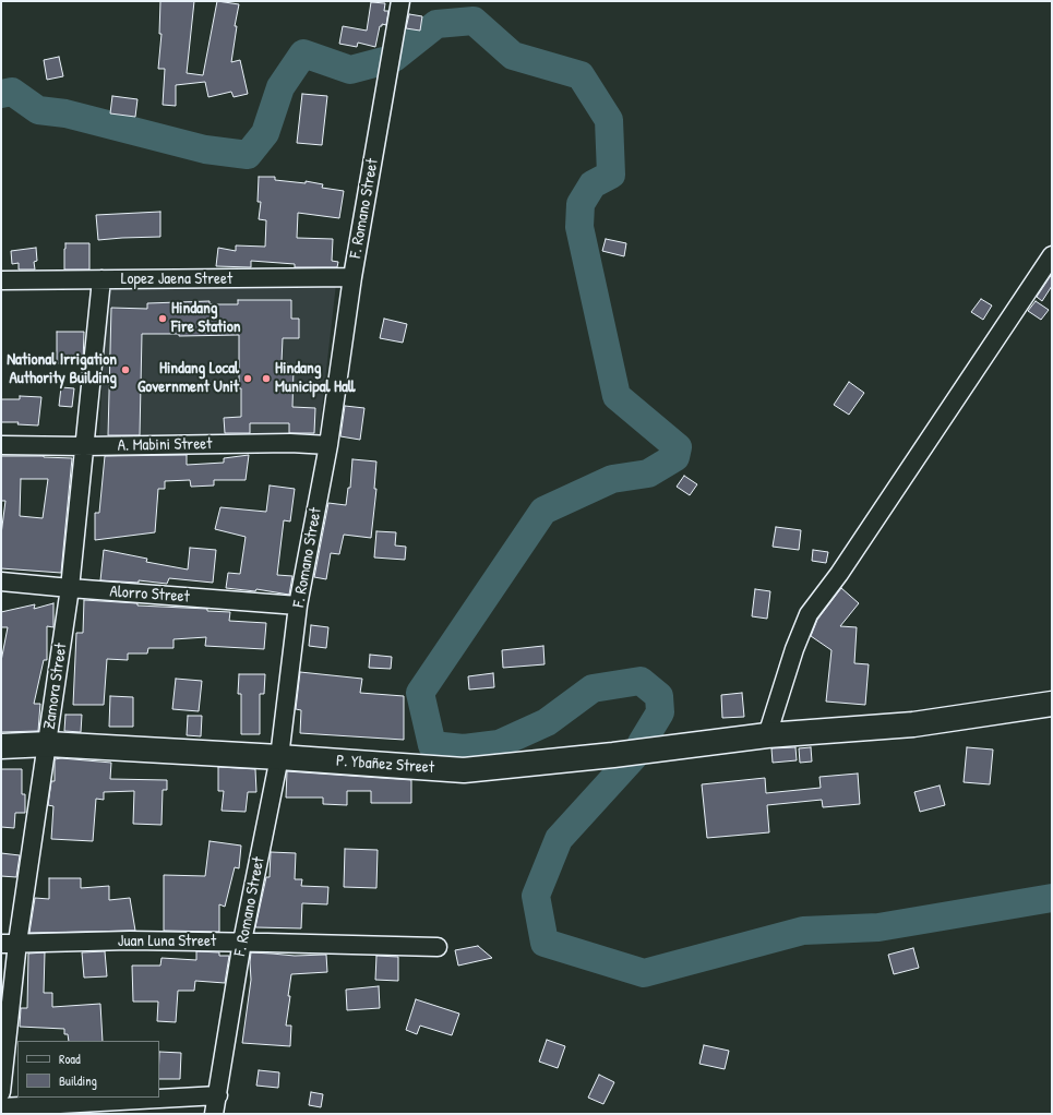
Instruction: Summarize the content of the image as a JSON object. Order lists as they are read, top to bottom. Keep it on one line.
{"streets":{"street":["F. Romano Street","Lopez Jaena Street","A. Mabini Street","Alorro Street","Zamora Street","P. Ybañez Street","Juan Luna Street"]},"crossings":[["F. Romano Street","Lopez Jaena Street"],["F. Romano Street","A. Mabini Street"],["F. Romano Street","Alorro Street"],["F. Romano Street","P. Ybañez Street"],["F. Romano Street","Juan Luna Street"],["Lopez Jaena Street","Zamora Street"],["A. Mabini Street","Zamora Street"],["Alorro Street","Zamora Street"],["Zamora Street","P. Ybañez Street"],["Zamora Street","Juan Luna Street"]],"places":["Hindang Fire Station","National Irrigation Authority Building","Hindang Local Government Unit","Hindang Municipal Hall"],"legend":["Road","Building"]}
